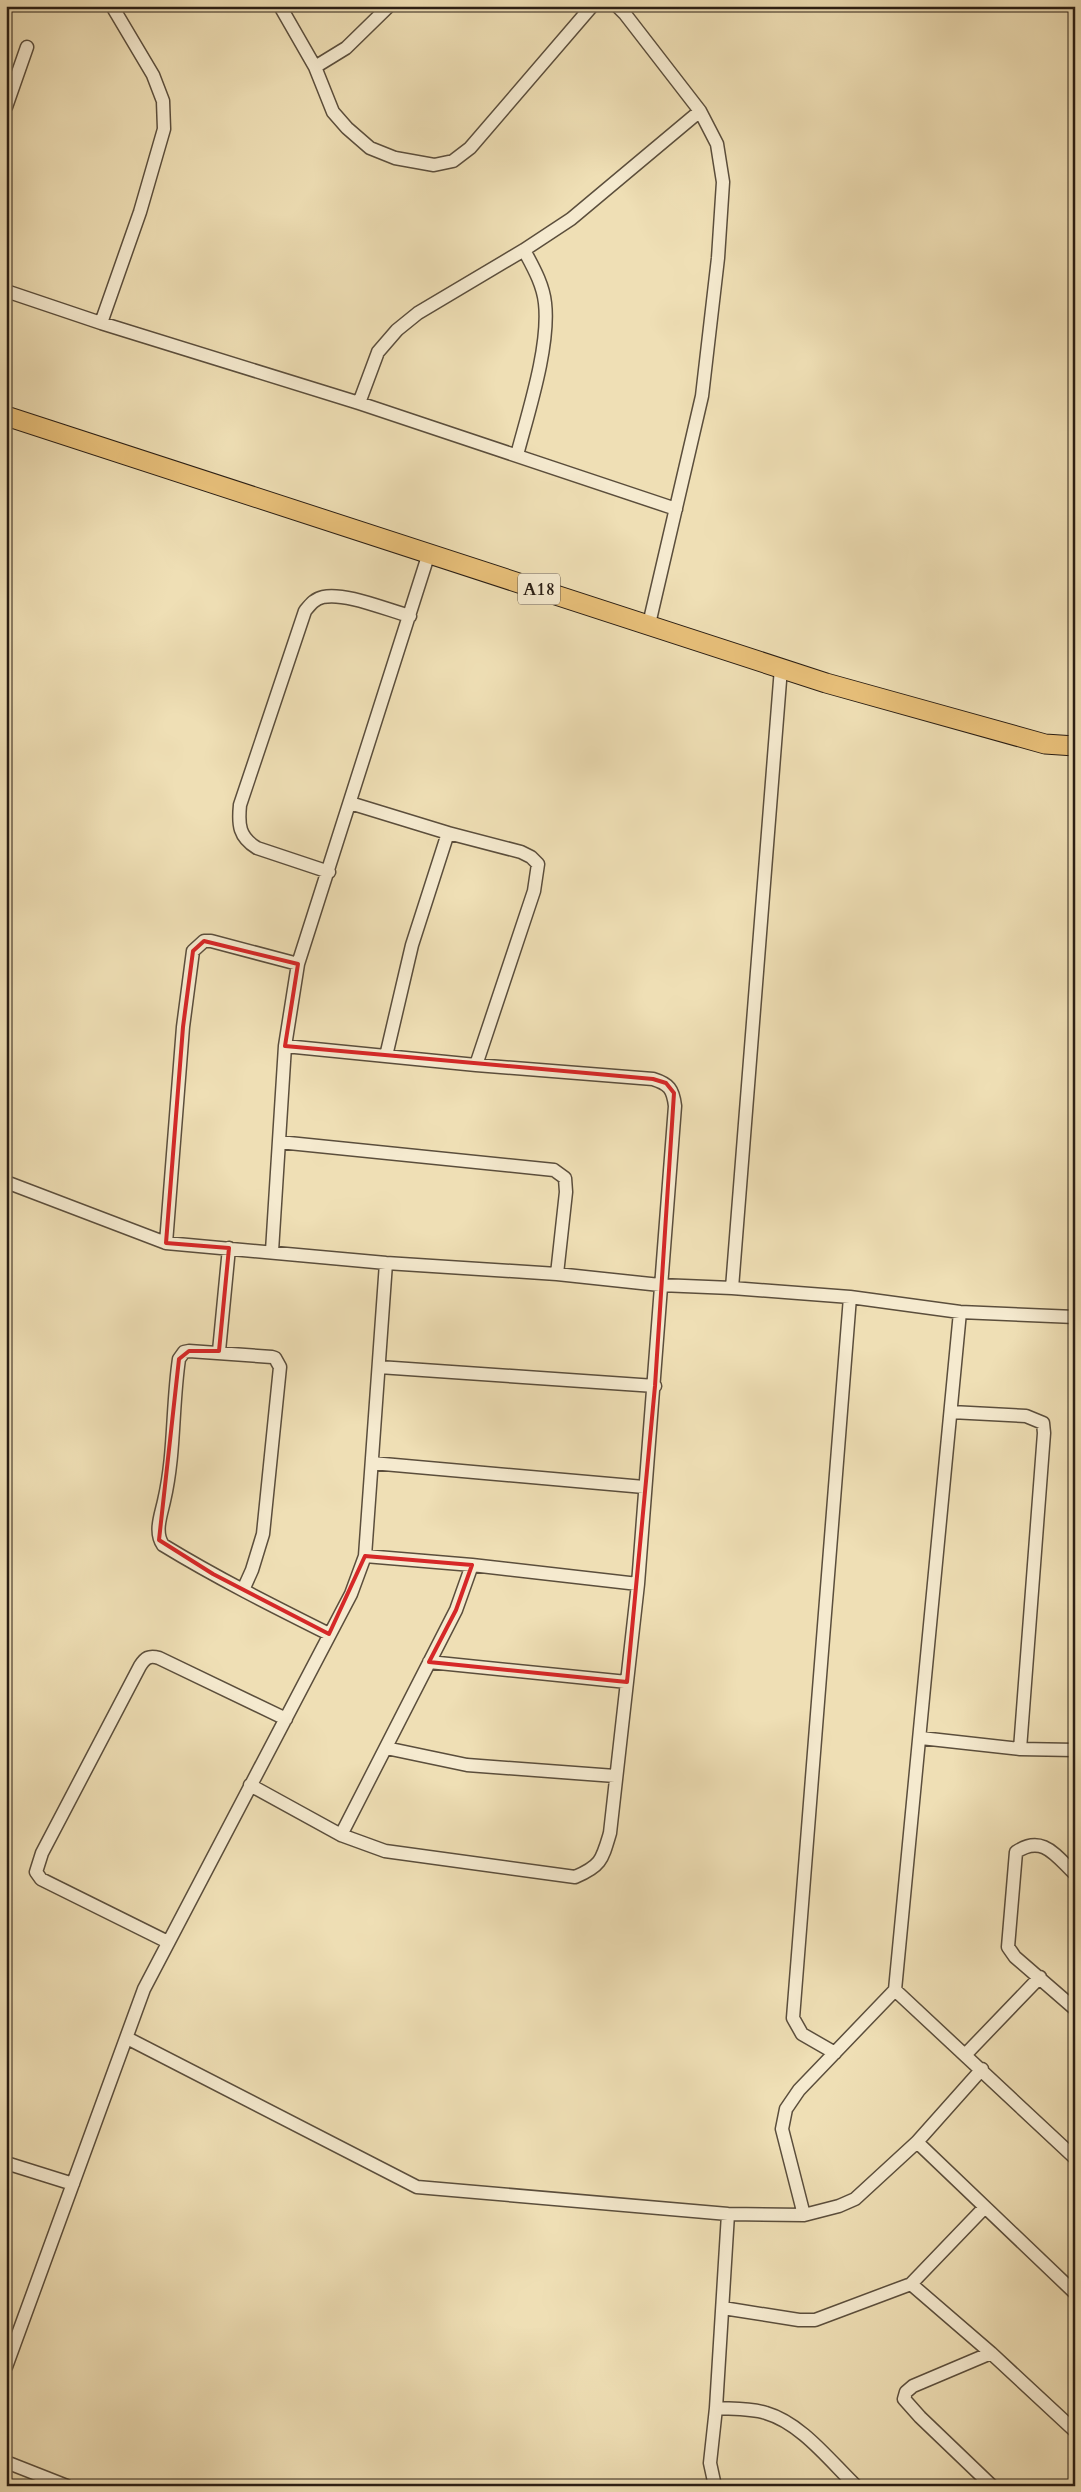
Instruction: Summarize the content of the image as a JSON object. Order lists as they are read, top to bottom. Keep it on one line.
{"streets":{"highway":["A18"]}}
